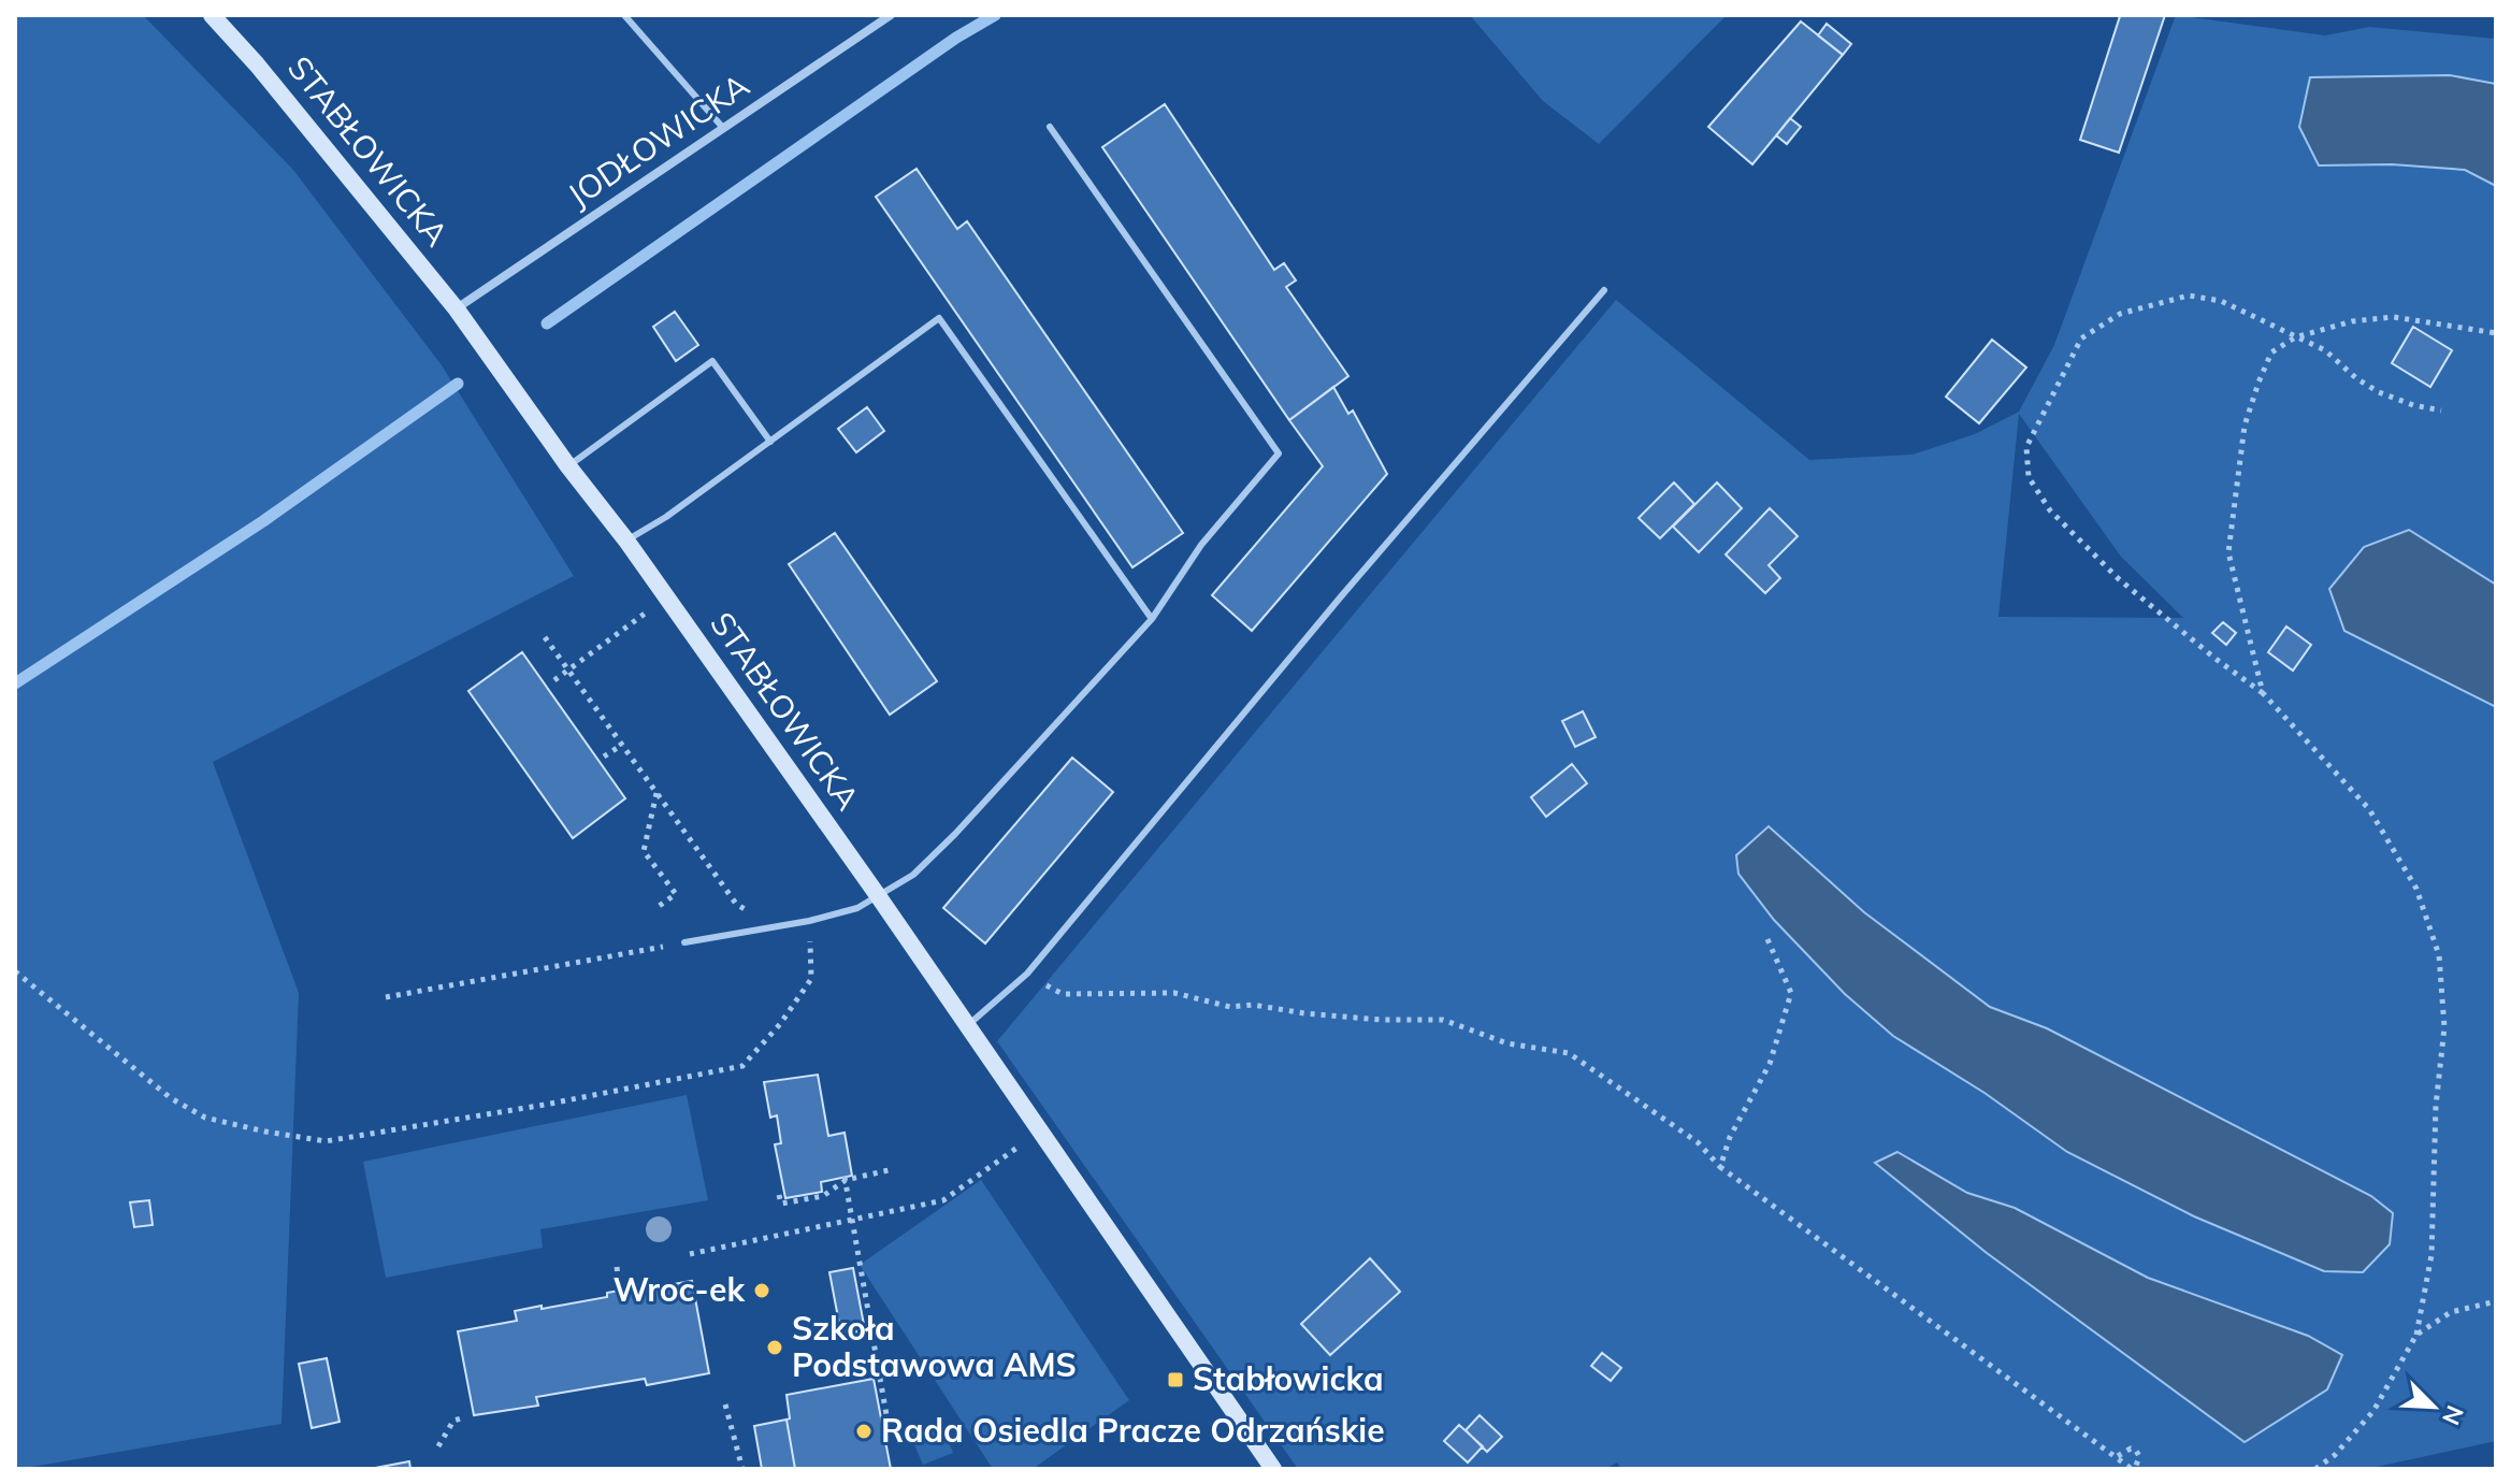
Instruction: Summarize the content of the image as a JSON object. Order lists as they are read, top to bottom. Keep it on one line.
{"streets":{"street":["JODŁOWICKA","STABŁOWICKA"]},"crossings":[["JODŁOWICKA","STABŁOWICKA"]],"places":{"other":["Wroc-ek","Szkoła Podstawowa AMS","Rada Osiedla Pracze Odrzańskie"],"transit":["Stabłowicka"]},"north":"bottom right"}
